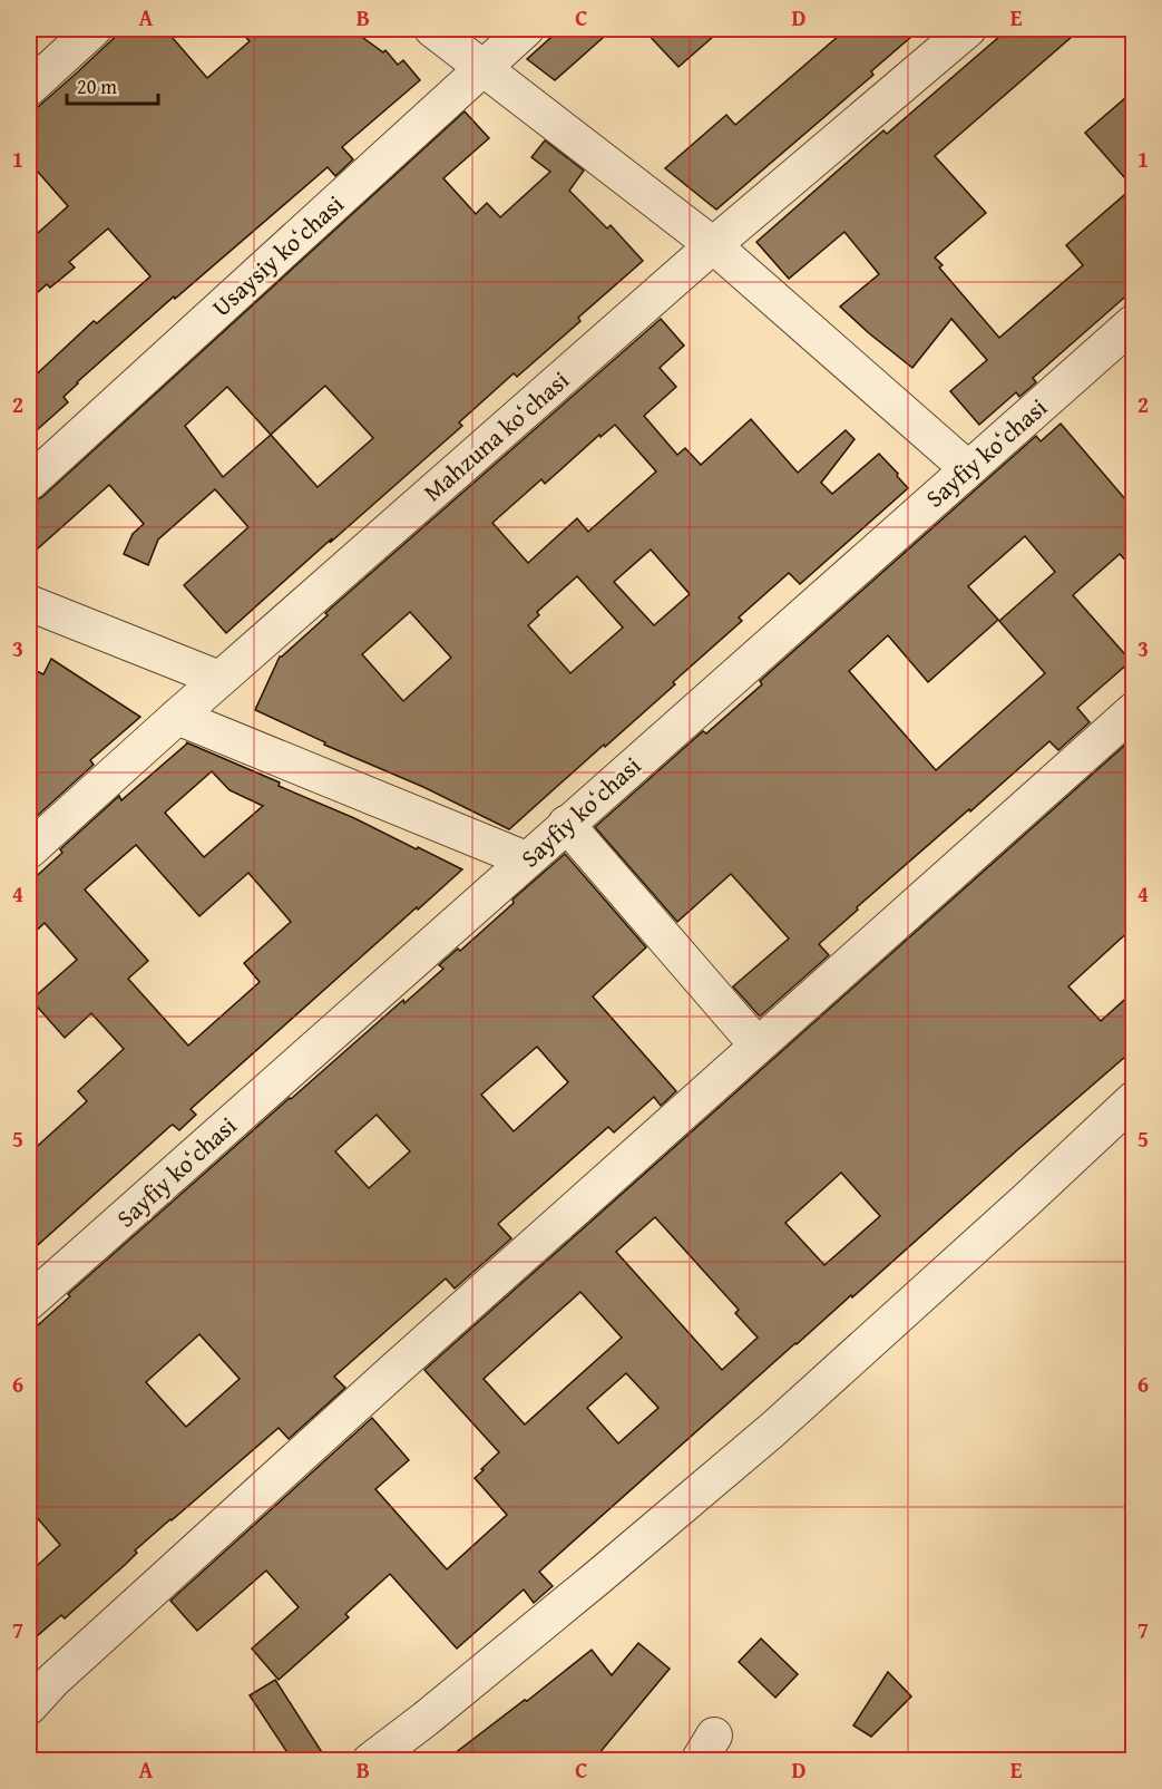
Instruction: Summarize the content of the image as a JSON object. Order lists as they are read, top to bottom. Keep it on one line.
{"streets":{"street":["Usaysiy koʻchasi","Mahzuna koʻchasi","Sayfiy koʻchasi"]},"scale_bar":"20 m","grid":{"columns":["A","B","C","D","E"],"rows":["1","2","3","4","5","6","7"]}}
